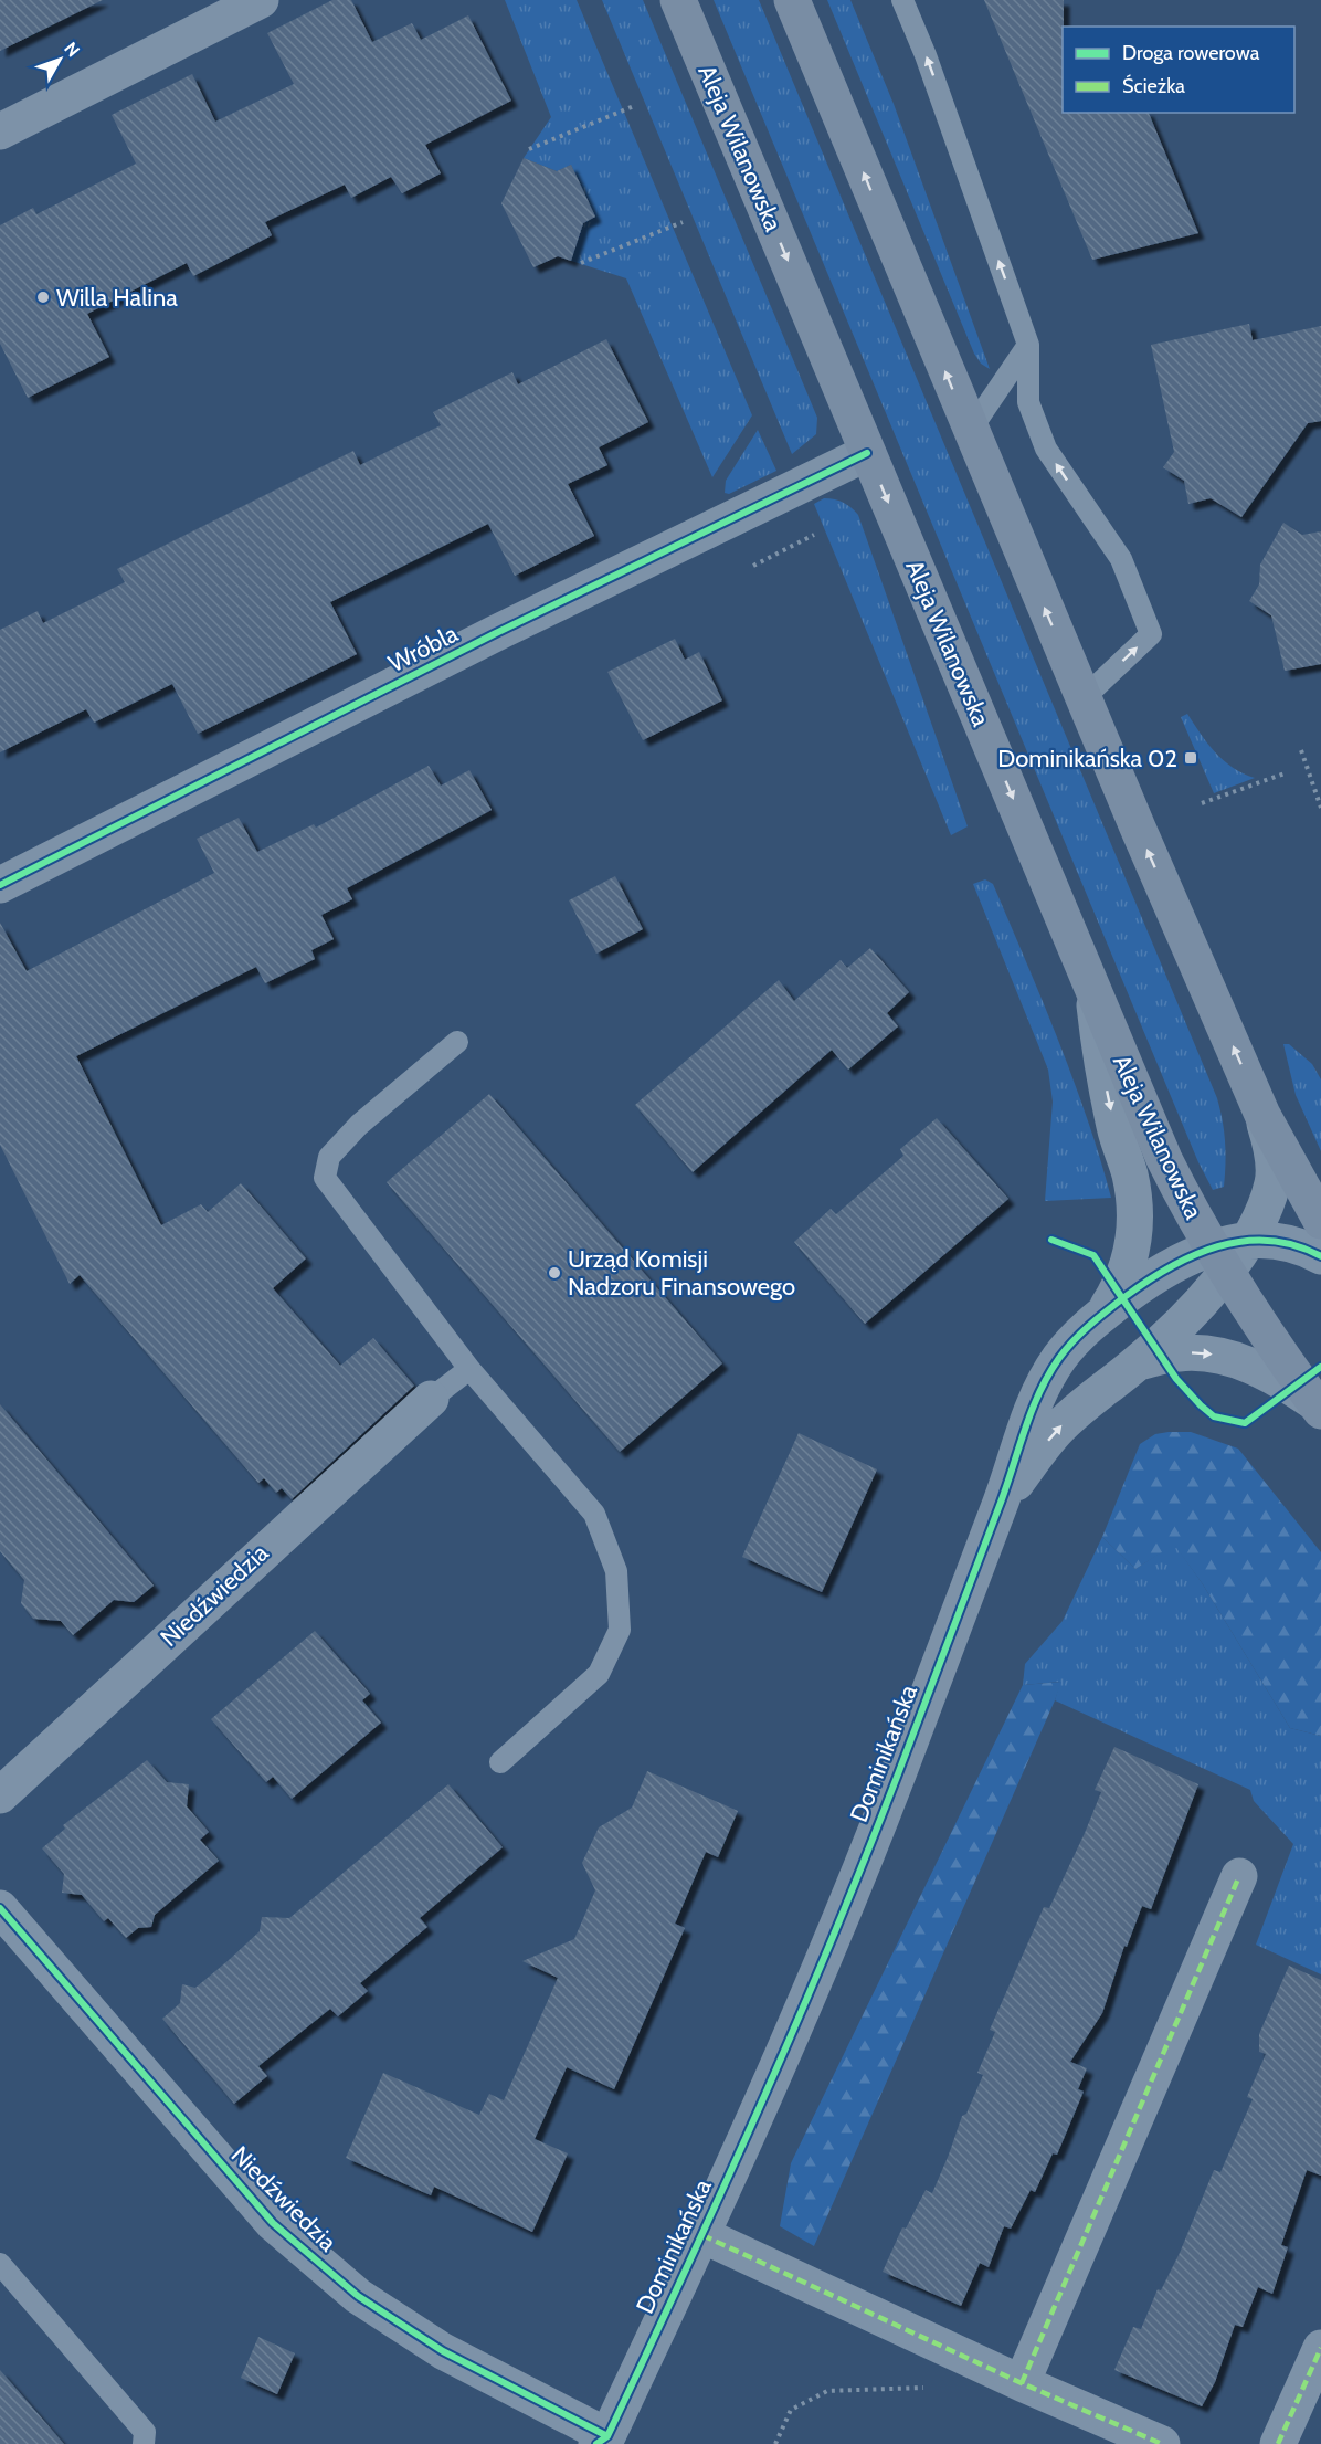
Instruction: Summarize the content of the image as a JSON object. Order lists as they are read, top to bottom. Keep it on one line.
{"streets":{"main road":["Aleja Wilanowska"],"street":["Wróbla","Niedźwiedzia","Dominikańska"]},"crossings":[["Aleja Wilanowska","Wróbla"],["Aleja Wilanowska","Dominikańska"],["Niedźwiedzia","Dominikańska"]],"places":{"other":["Willa Halina","Urząd Komisji Nadzoru Finansowego"],"transit":["Dominikańska 02"]},"legend":["Droga rowerowa","Ścieżka"],"north":"top right"}
